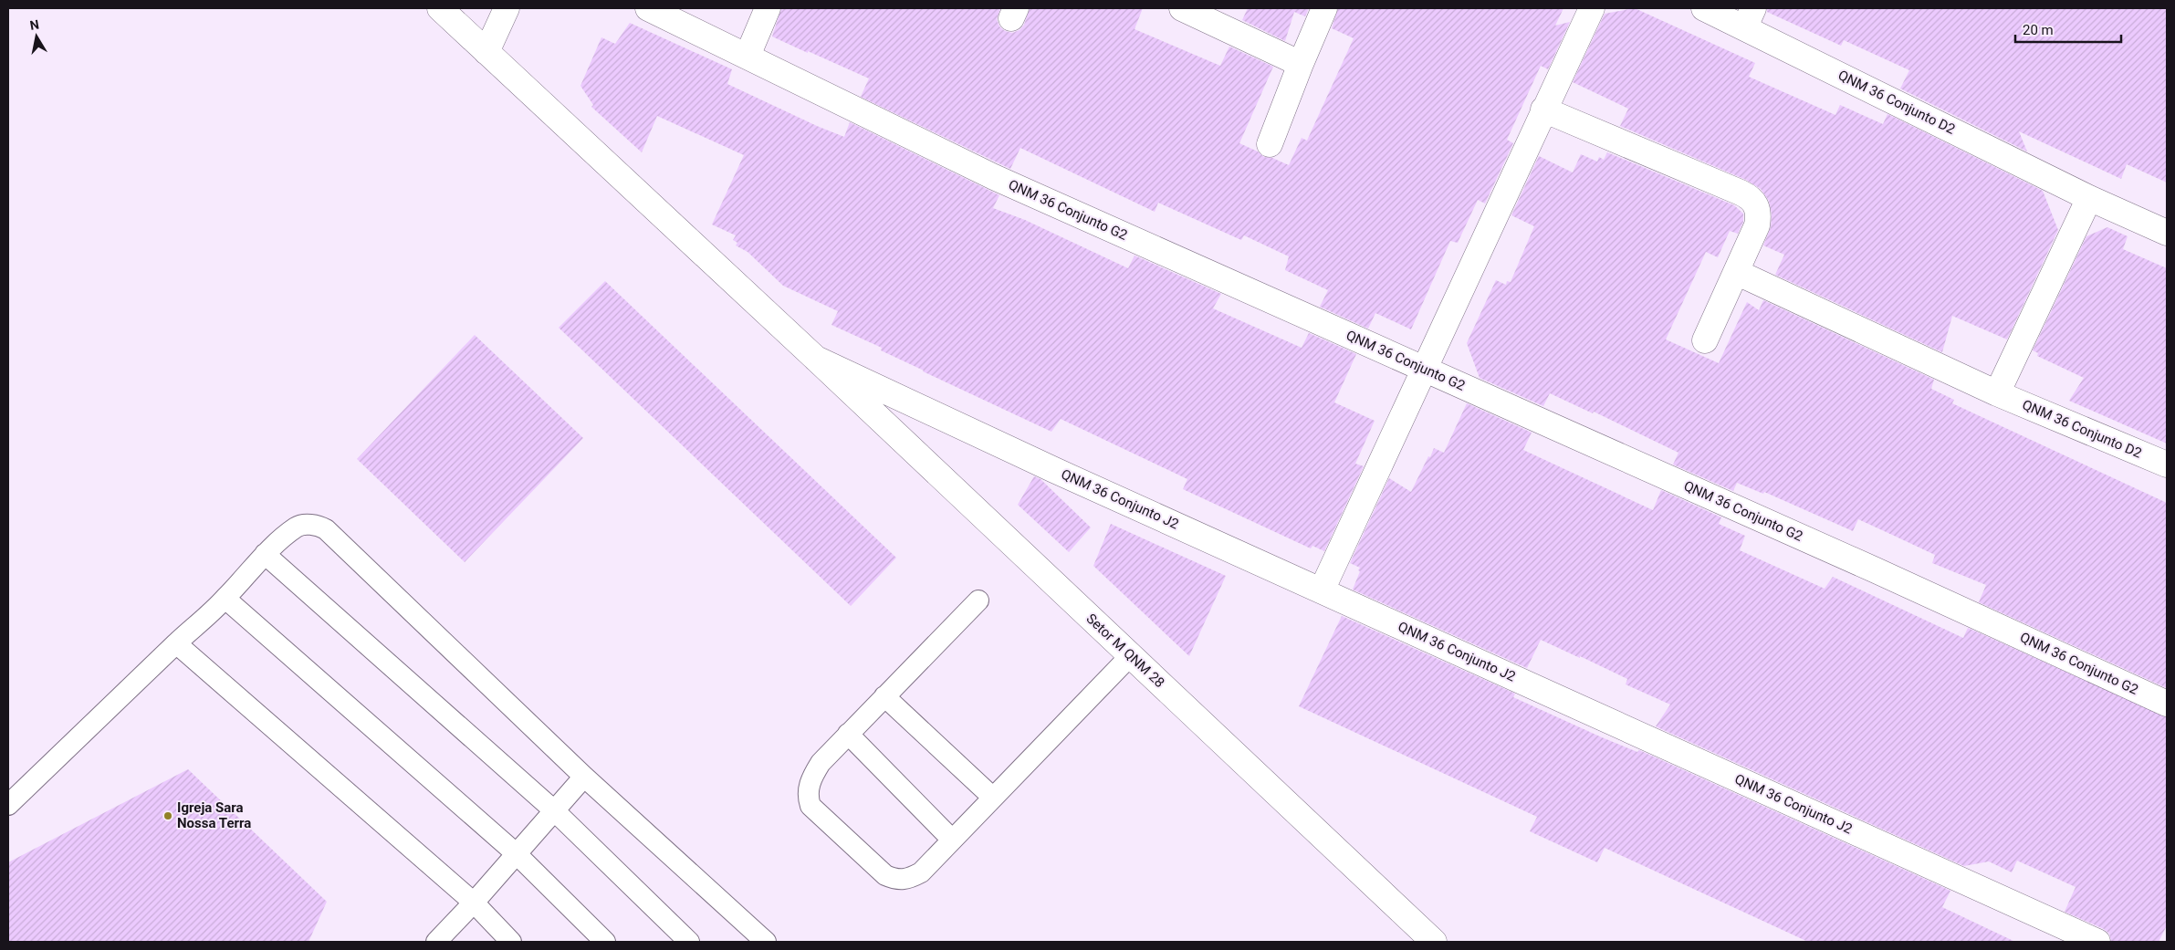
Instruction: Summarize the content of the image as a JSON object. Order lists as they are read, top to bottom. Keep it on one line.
{"streets":{"street":["QNM 36 Conjunto D2","QNM 36 Conjunto G2","QNM 36 Conjunto J2","Setor M QNM 28"]},"crossings":[["QNM 36 Conjunto J2","Setor M QNM 28"]],"places":["Igreja Sara Nossa Terra"],"scale_bar":"20 m","north":"top"}
